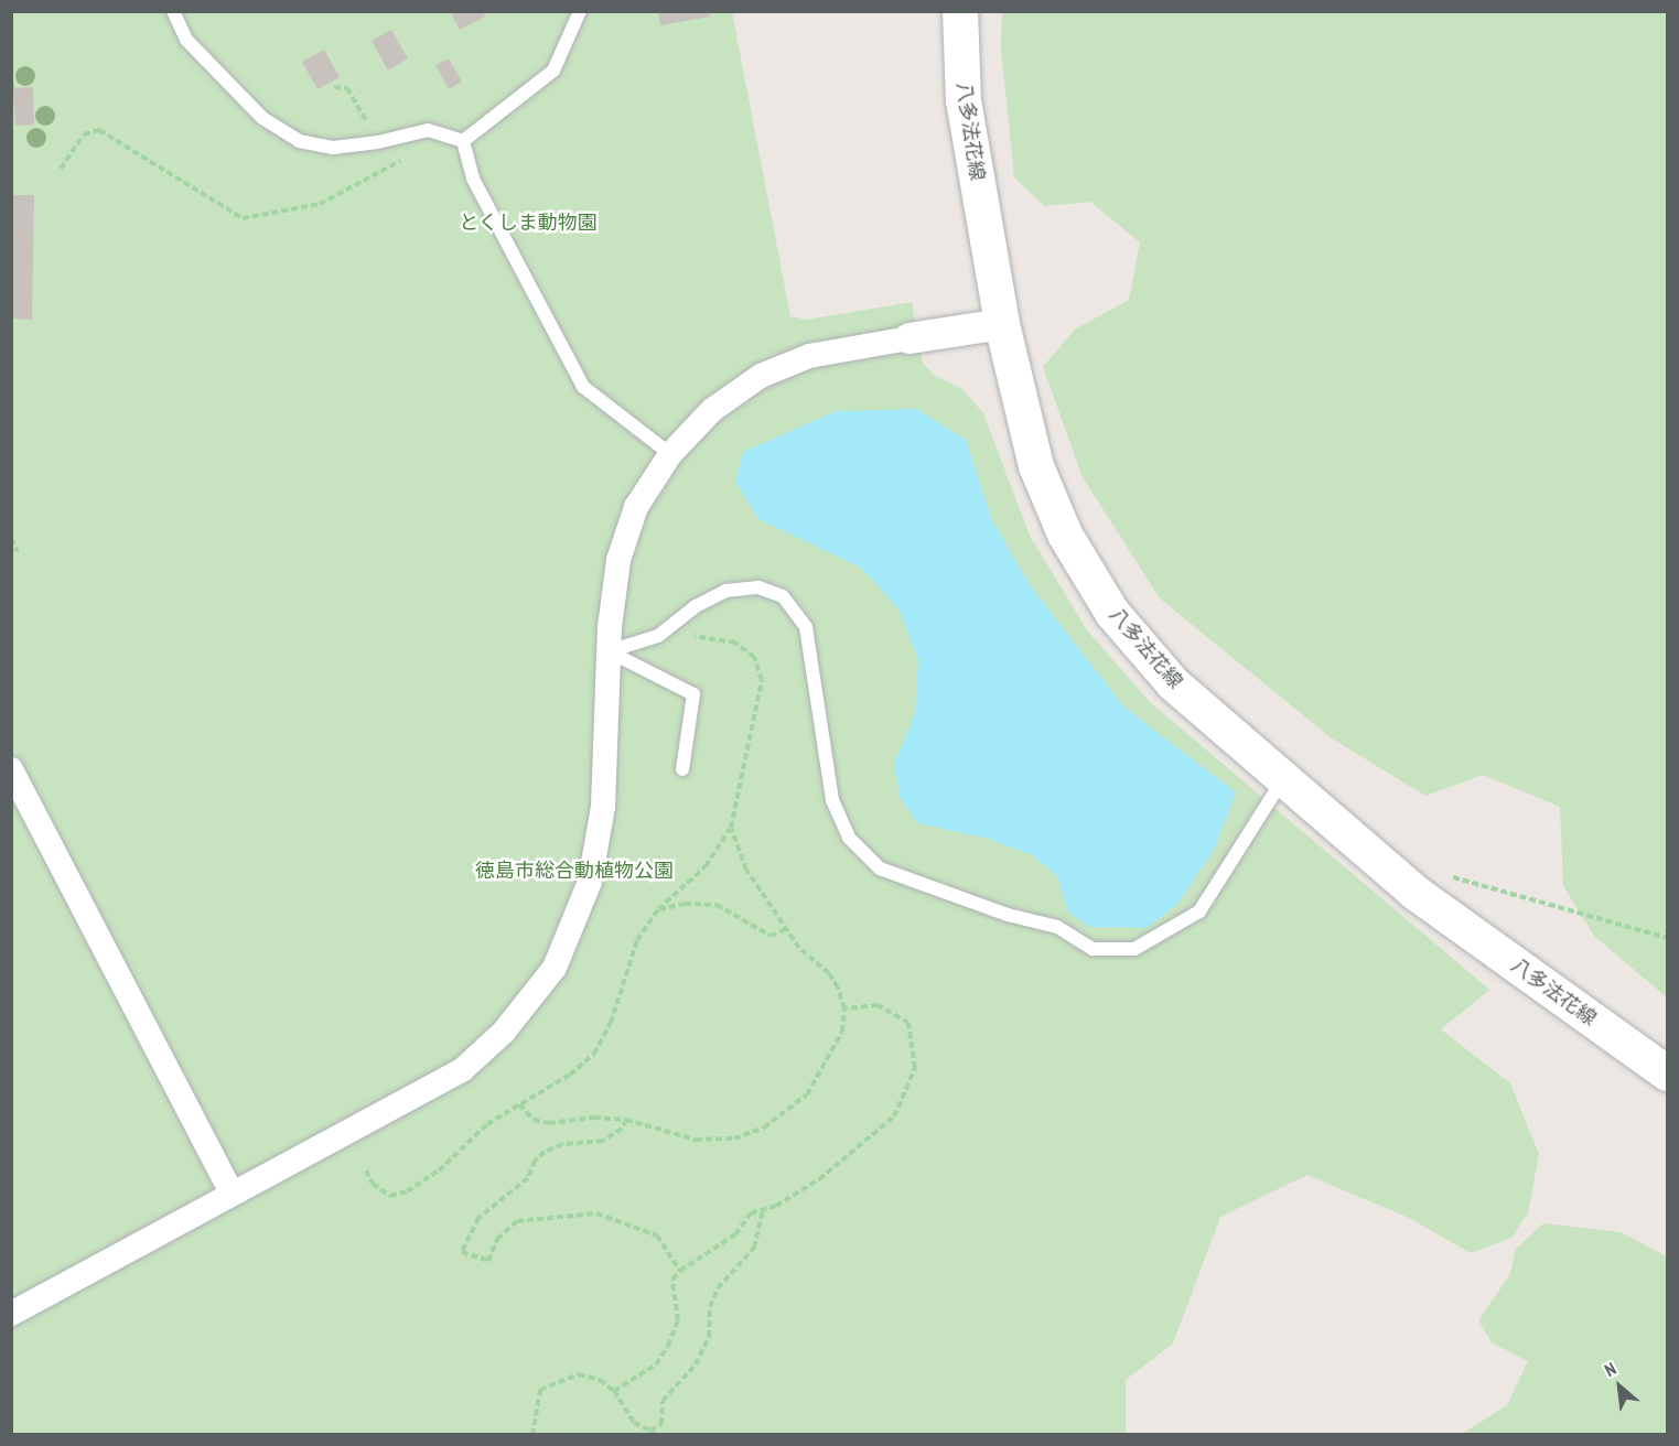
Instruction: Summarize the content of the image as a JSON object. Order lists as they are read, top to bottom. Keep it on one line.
{"streets":{"main road":["八多法花線"]},"parks":["とくしま動物園","徳島市総合動植物公園"],"north":"top left"}
